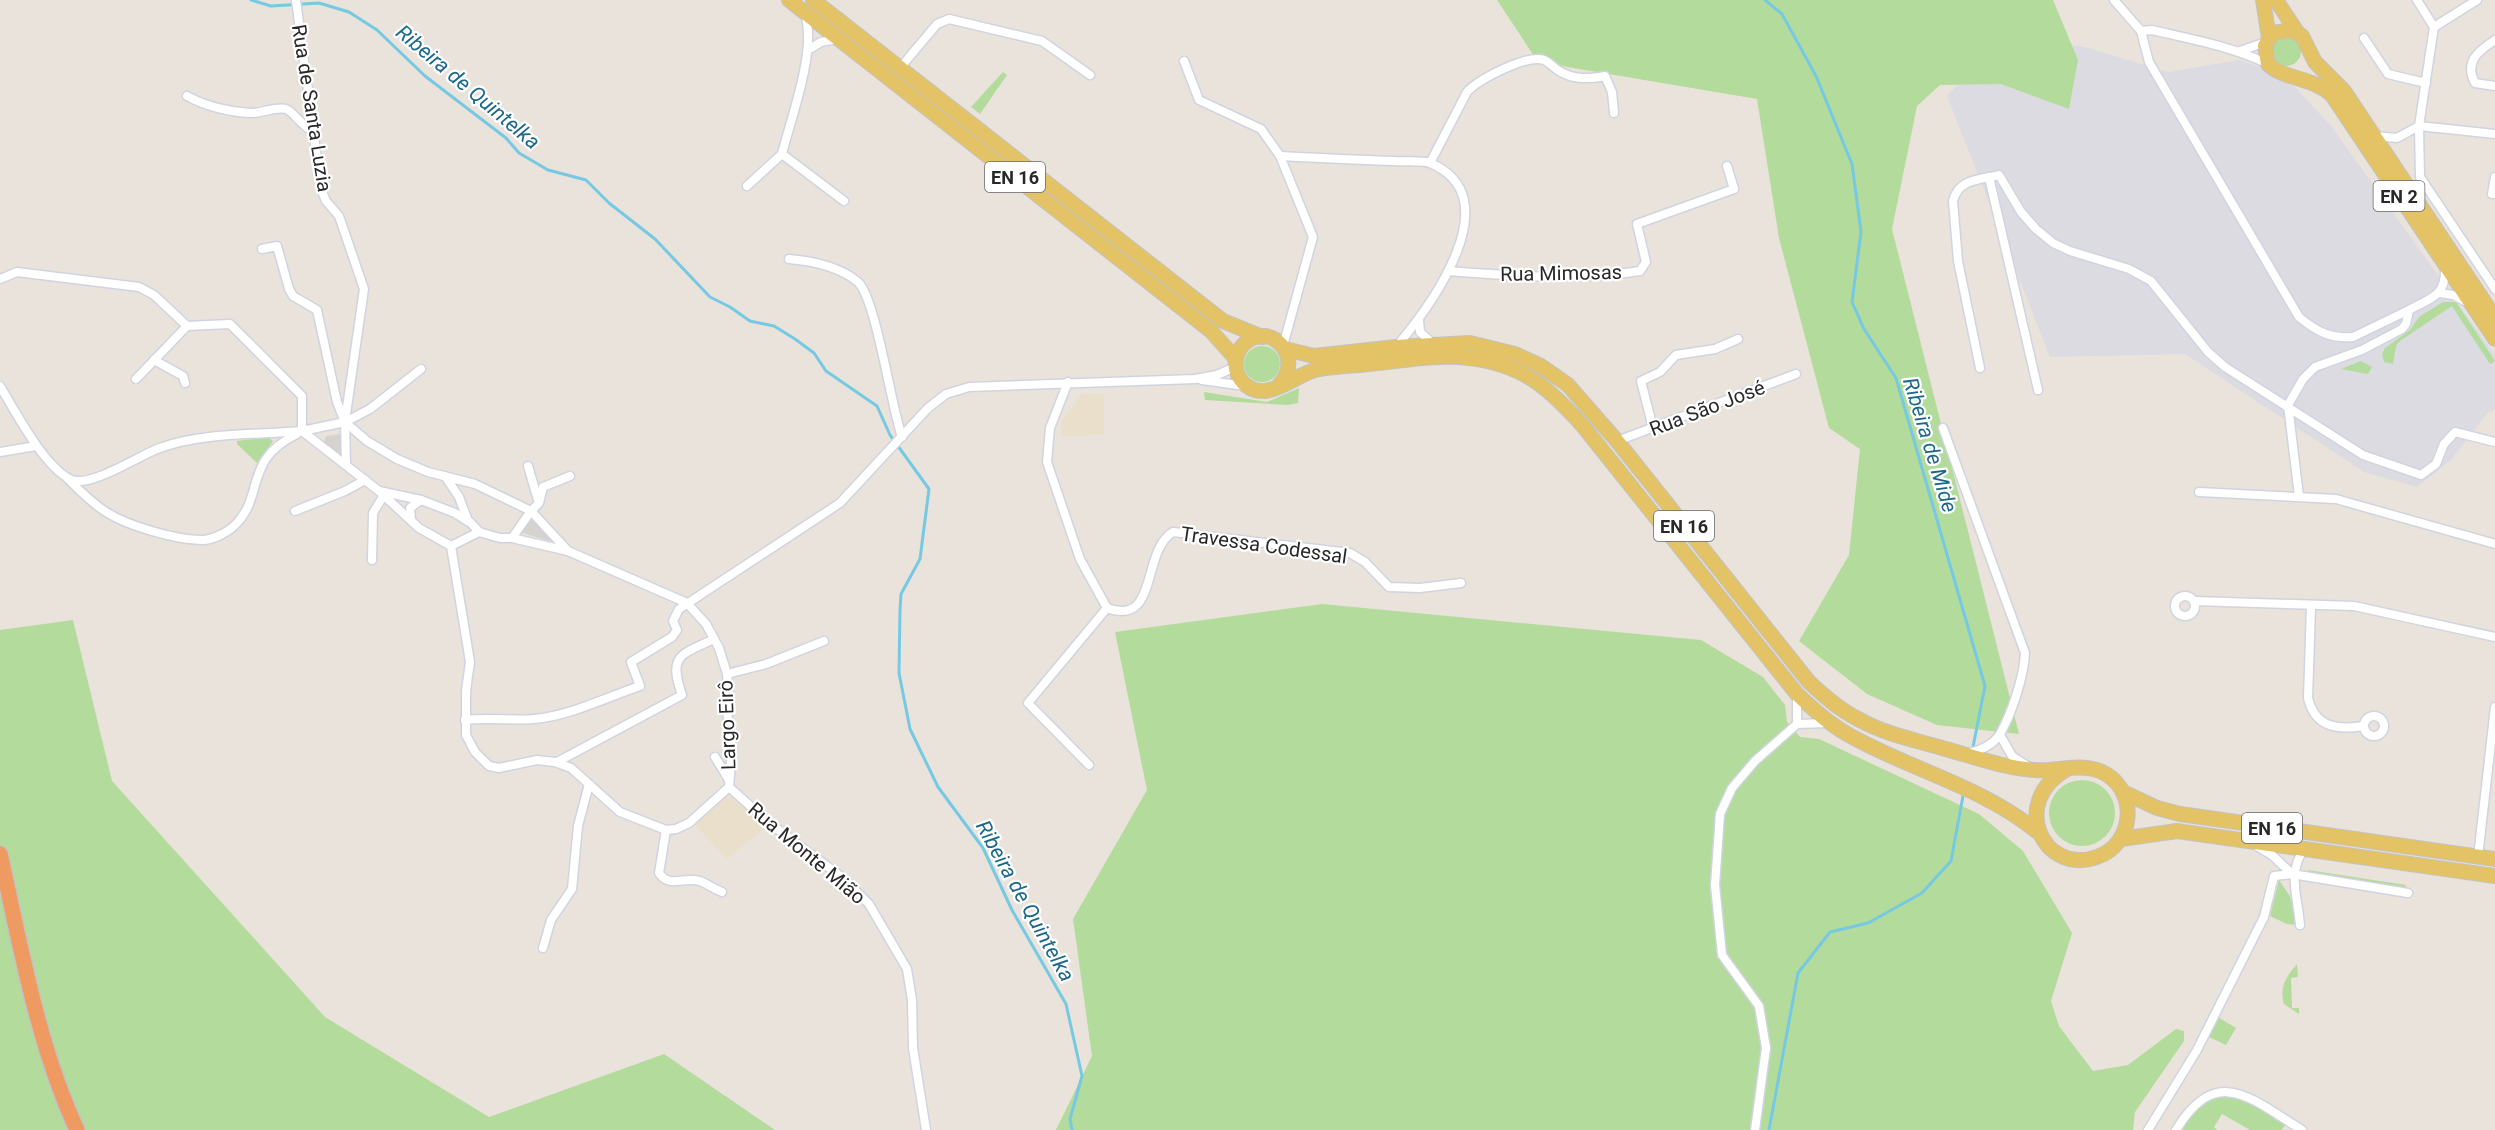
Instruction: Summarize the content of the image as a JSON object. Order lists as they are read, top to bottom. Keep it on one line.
{"streets":{"main road":["EN 16","EN 2"],"street":["Rua de Santa Luzia","Rua Mimosas","Rua São José","Travessa Codessal","Largo Eirô","Rua Monte Mião"]},"crossings":[["EN 16","Rua São José"],["Largo Eirô","Rua Monte Mião"]],"water":["Ribeira de Quintelka","Ribeira de Mide"]}
